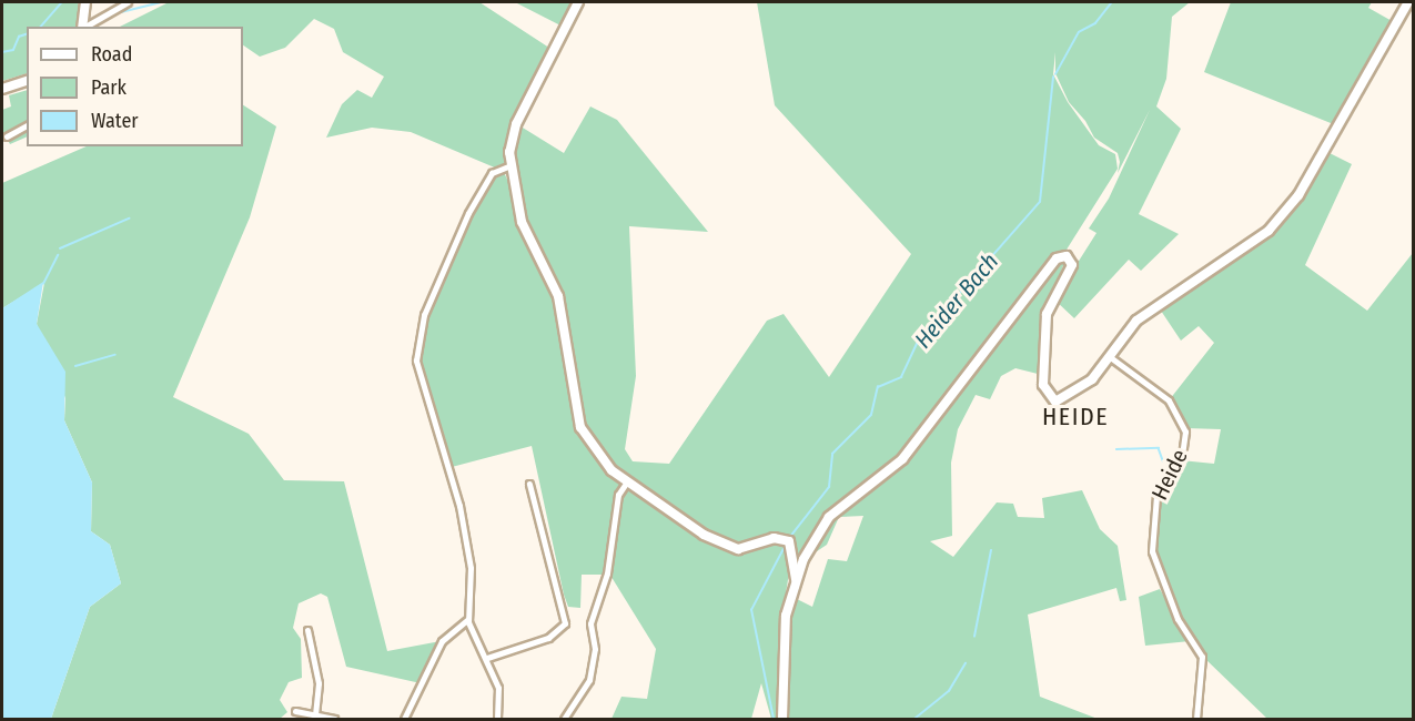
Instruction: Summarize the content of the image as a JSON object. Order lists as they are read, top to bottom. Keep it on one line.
{"streets":{"street":["Heide"]},"districts":["HEIDE"],"water":["Heider Bach"],"legend":["Road","Park","Water"]}
